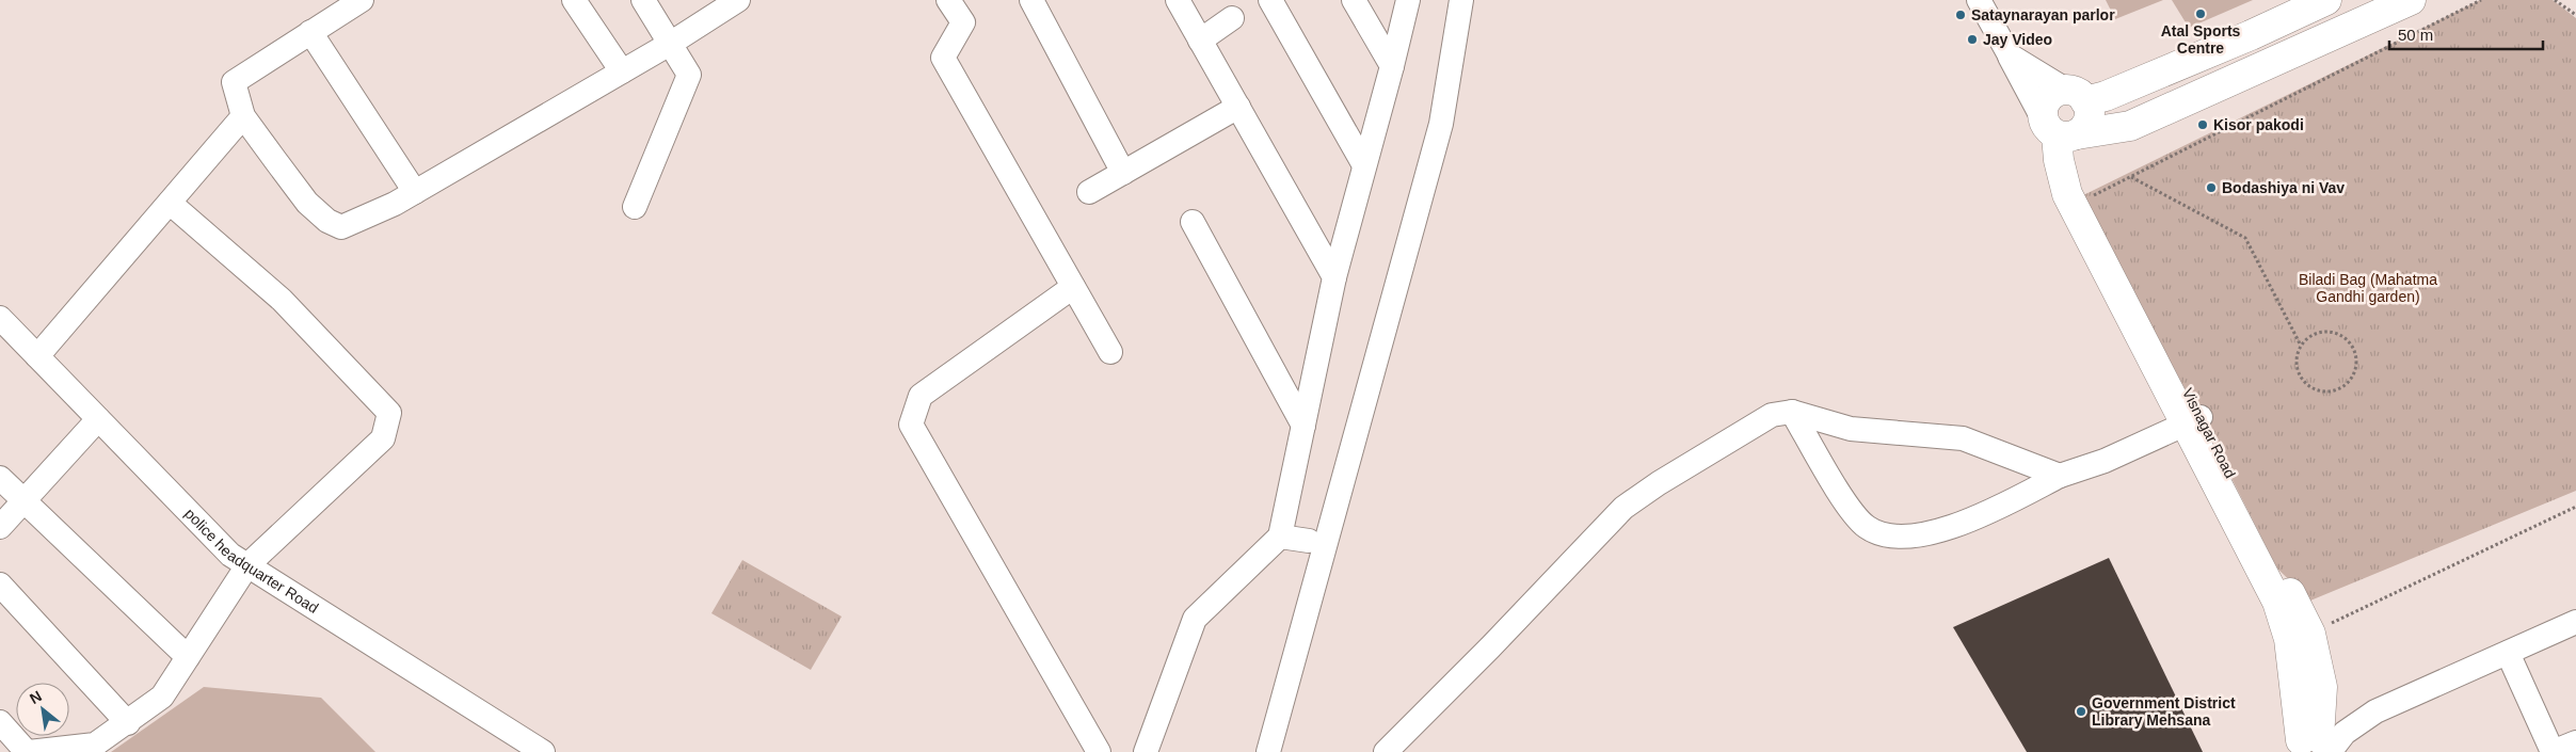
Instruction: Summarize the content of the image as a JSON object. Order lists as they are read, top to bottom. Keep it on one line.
{"streets":{"main road":["Visnagar Road"],"street":["police headquarter Road"]},"parks":["Biladi Bag (Mahatma Gandhi garden)"],"places":["Atal Sports Centre","Sataynarayan parlor","Jay Video","Kisor pakodi","Bodashiya ni Vav","Government District Library Mehsana"],"scale_bar":"50 m","north":"top left"}
